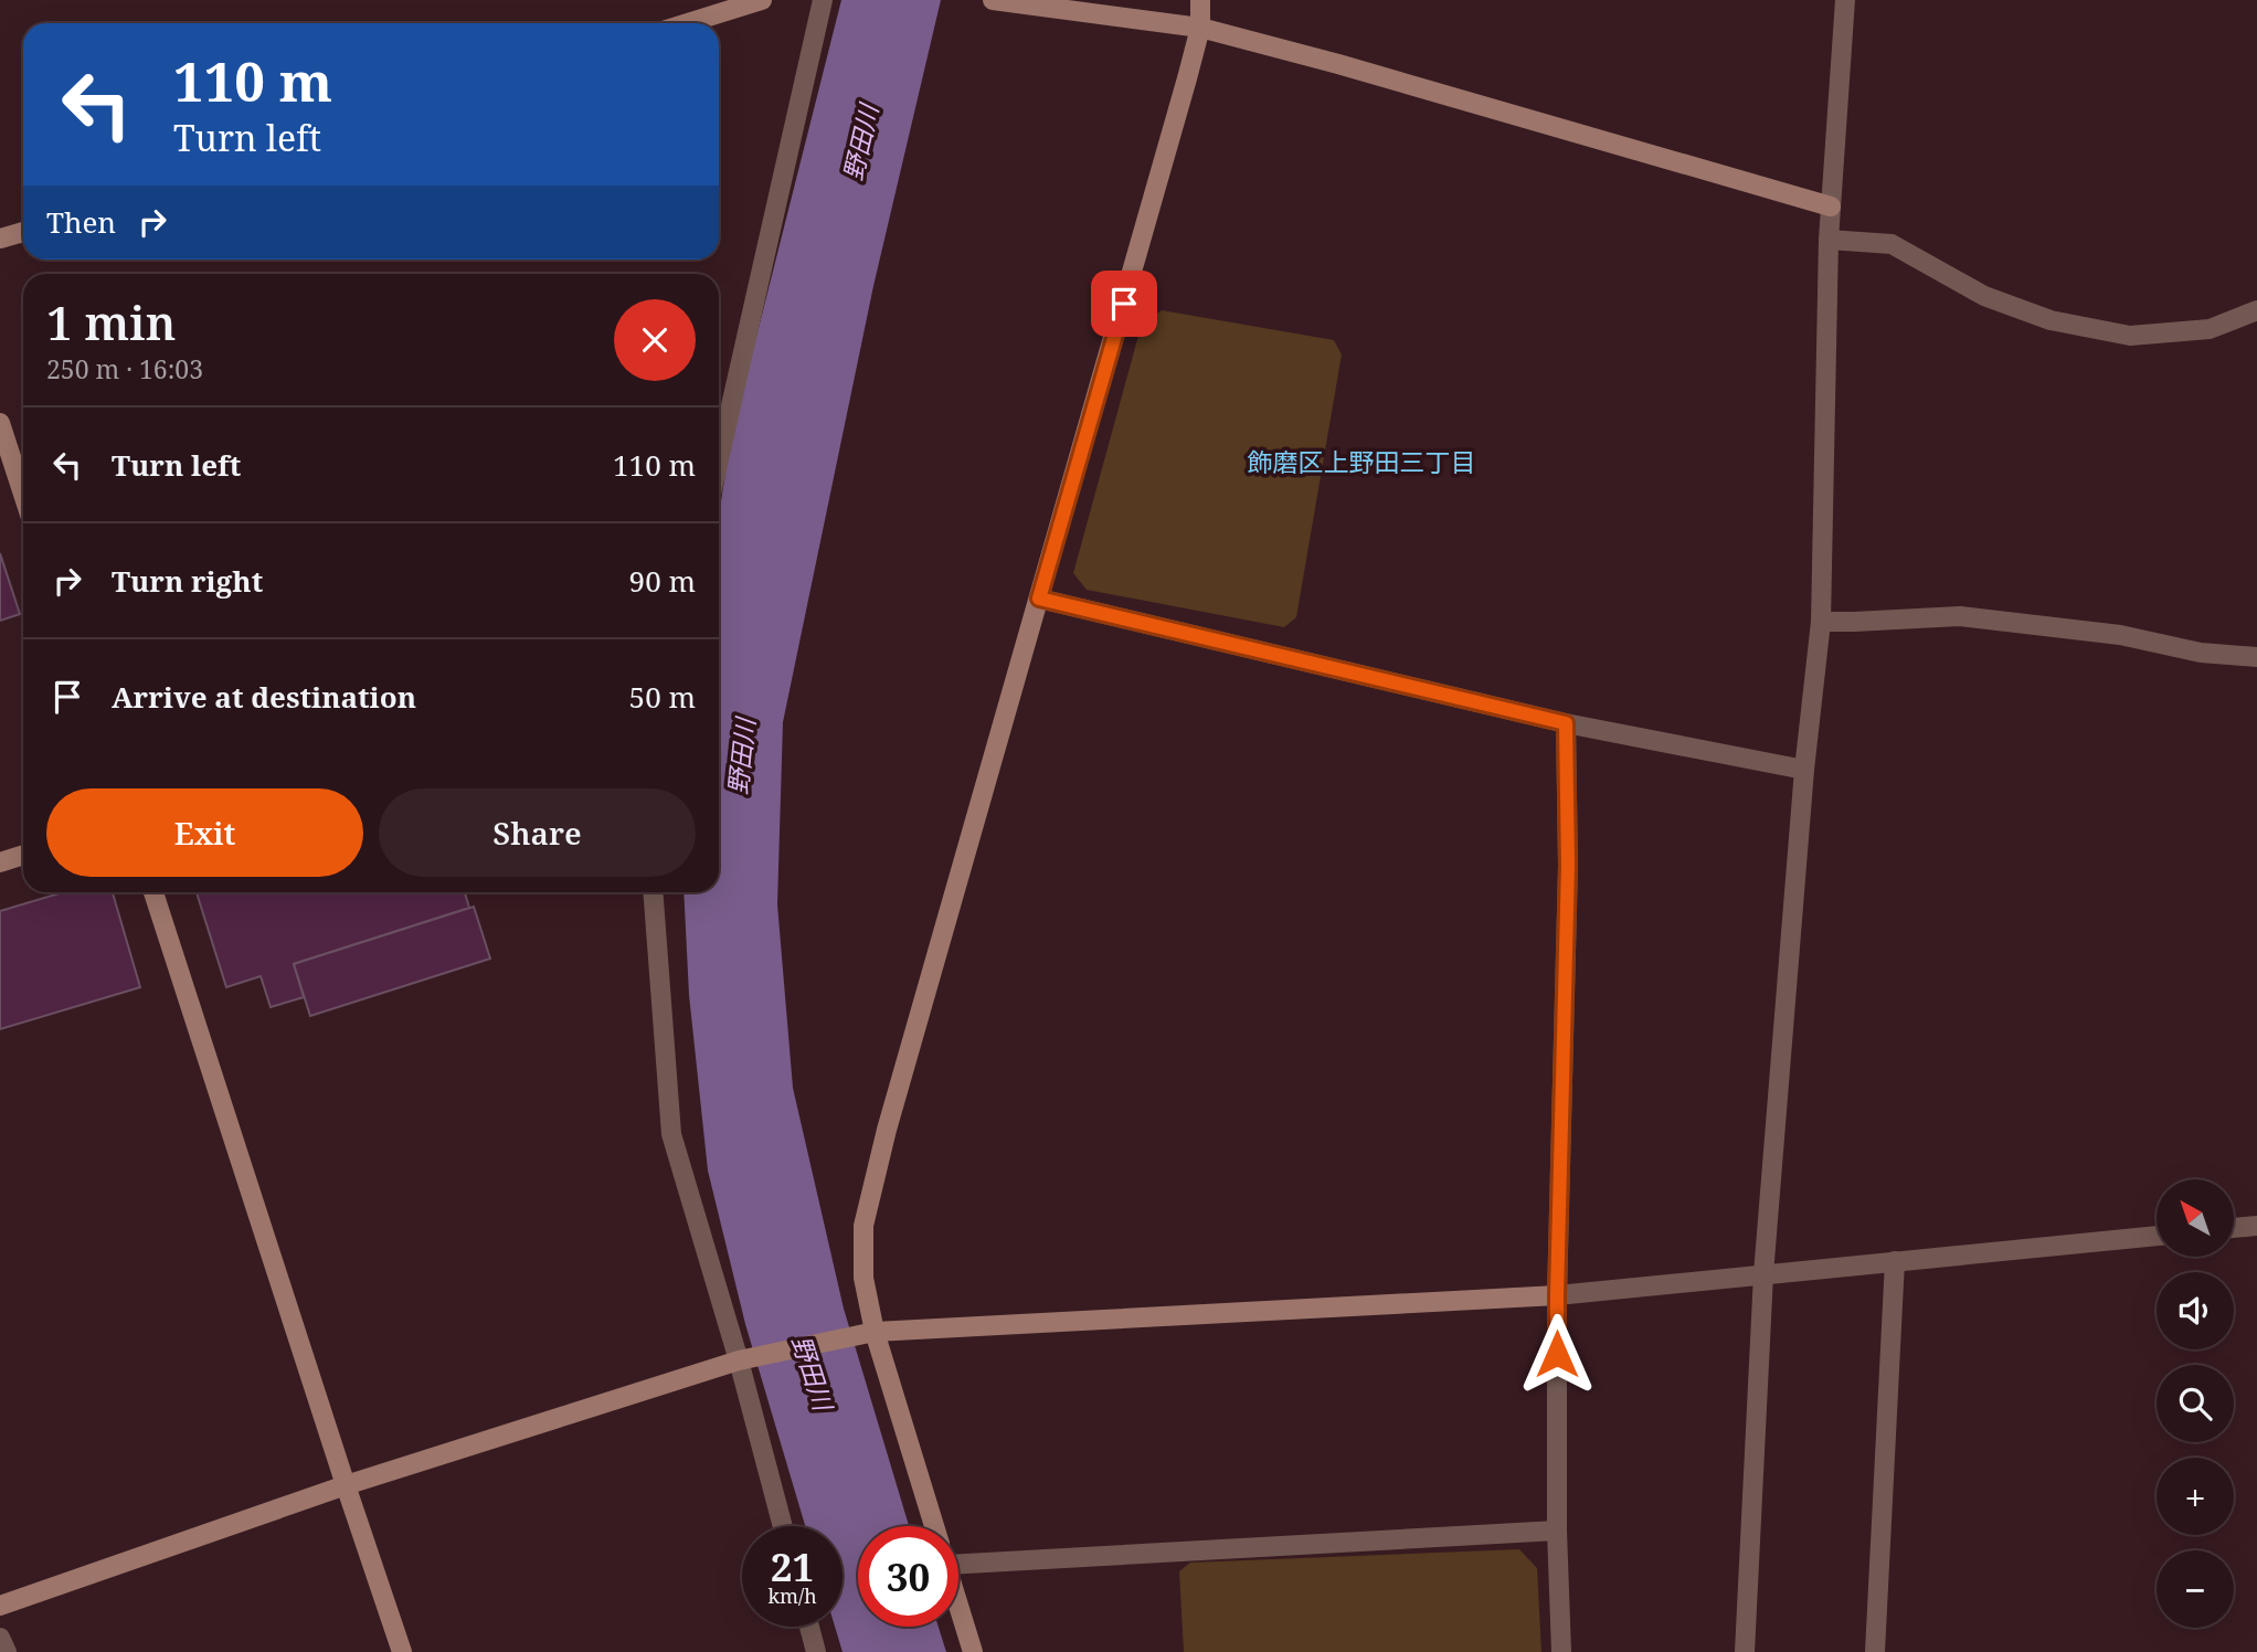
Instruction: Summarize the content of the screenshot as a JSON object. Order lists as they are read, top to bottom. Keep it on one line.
{"districts":["飾磨区上野田三丁目"],"water":["野田川"],"north":"top left","page":{"turn":["110 m","Turn left"],"then":"Then","heading":["1 min","250 m · 16:03"],"list":[{"name":"Turn left","value":"110 m"},{"name":"Turn right","value":"90 m"},{"name":"Arrive at destination","value":"50 m"}],"buttons":["Exit","Share"],"map_buttons":["+","−"],"speed":"21 km/h","limit":"30"}}
